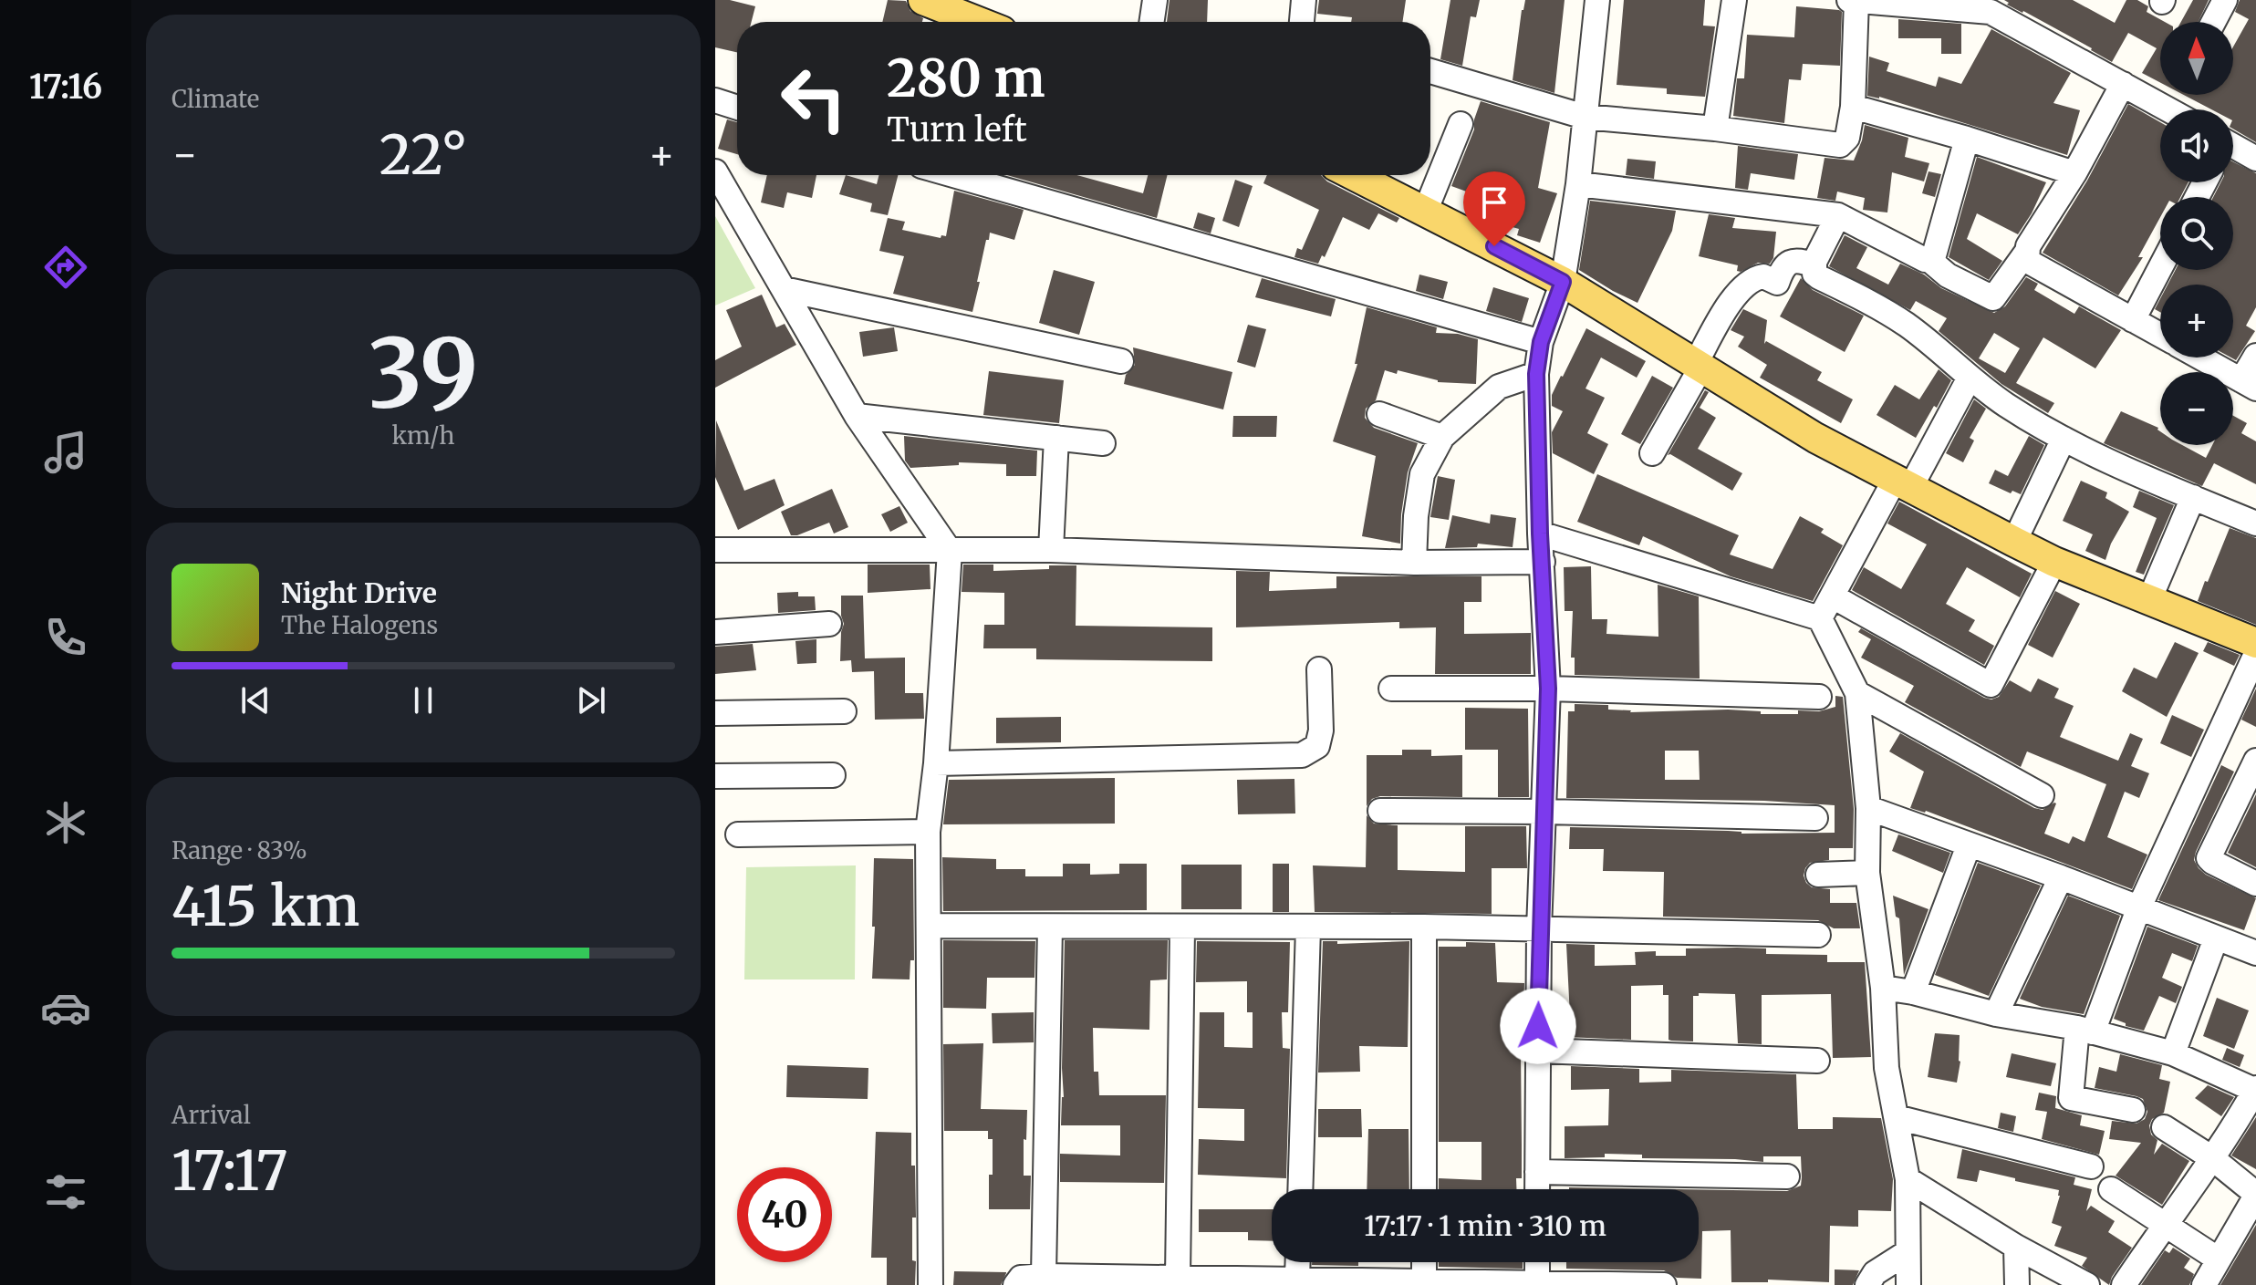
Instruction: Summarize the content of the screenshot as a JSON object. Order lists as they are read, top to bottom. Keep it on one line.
{"north":"top","page":{"tabs":"17:16","tile":["Climate",["39","km/h"],["Range · 83%","415 km"],["Arrival","17:17"]],"map_buttons":["+","−"],"turn":["280 m","Turn left"],"heat":["−","22°","+"],"song":["Night Drive","The Halogens"],"limit":"40","trip":"17:17 · 1 min · 310 m"}}
